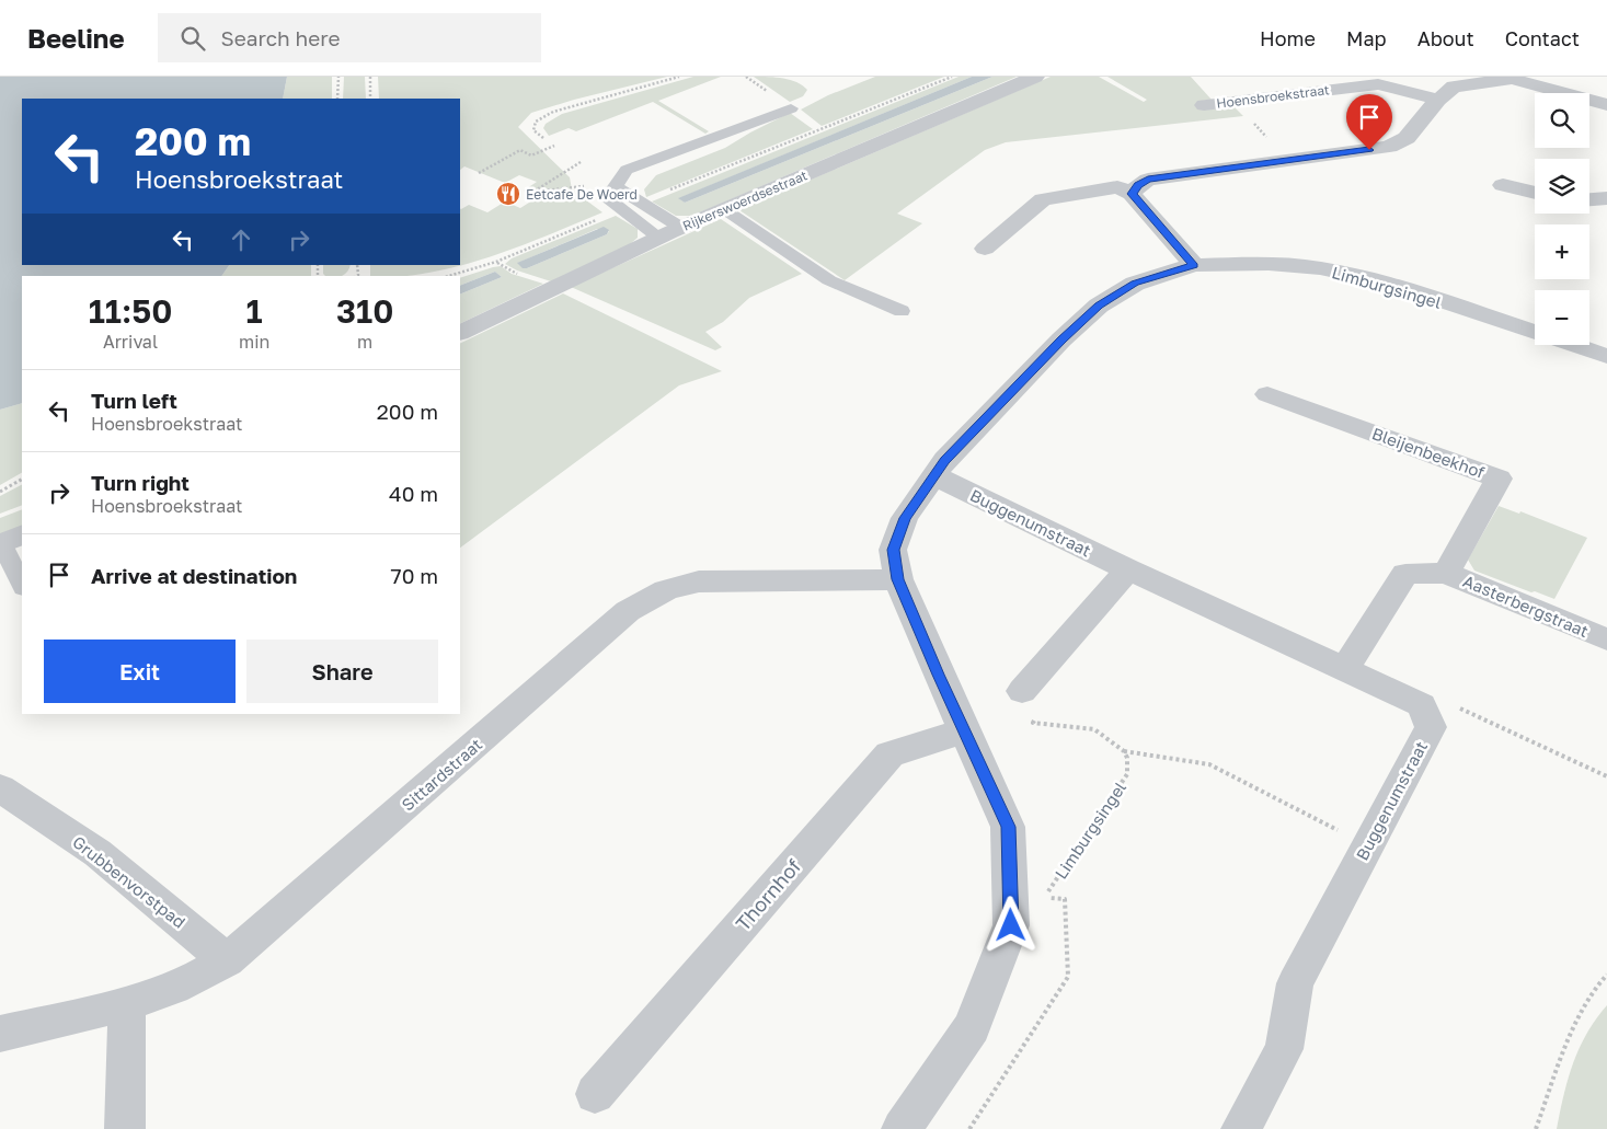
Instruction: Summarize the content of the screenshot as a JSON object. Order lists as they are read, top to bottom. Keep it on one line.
{"streets":{"street":["Hoensbroekstraat","Rijkerswoerdsestraat","Limburgsingel","Bleijenbeekhof","Buggenumstraat","Aasterbergstraat","Sittardstraat","Grubbenvorstpad","Thornhof"]},"crossings":[["Limburgsingel","Buggenumstraat"],["Limburgsingel","Sittardstraat"],["Limburgsingel","Thornhof"],["Bleijenbeekhof","Aasterbergstraat"],["Sittardstraat","Grubbenvorstpad"]],"places":{"restaurant":["Eetcafe De Woerd"]},"page":{"header":"Beeline","search":"Search here","nav":["Home","Map","About","Contact"],"map_buttons":["+","−"],"turn":["200 m","Hoensbroekstraat"],"eta":["11:50","Arrival","1","min","310","m"],"list":[{"name":"Turn left","note":"Hoensbroekstraat","value":"200 m"},{"name":"Turn right","note":"Hoensbroekstraat","value":"40 m"},{"name":"Arrive at destination","value":"70 m"}],"buttons":["Exit","Share"]}}
